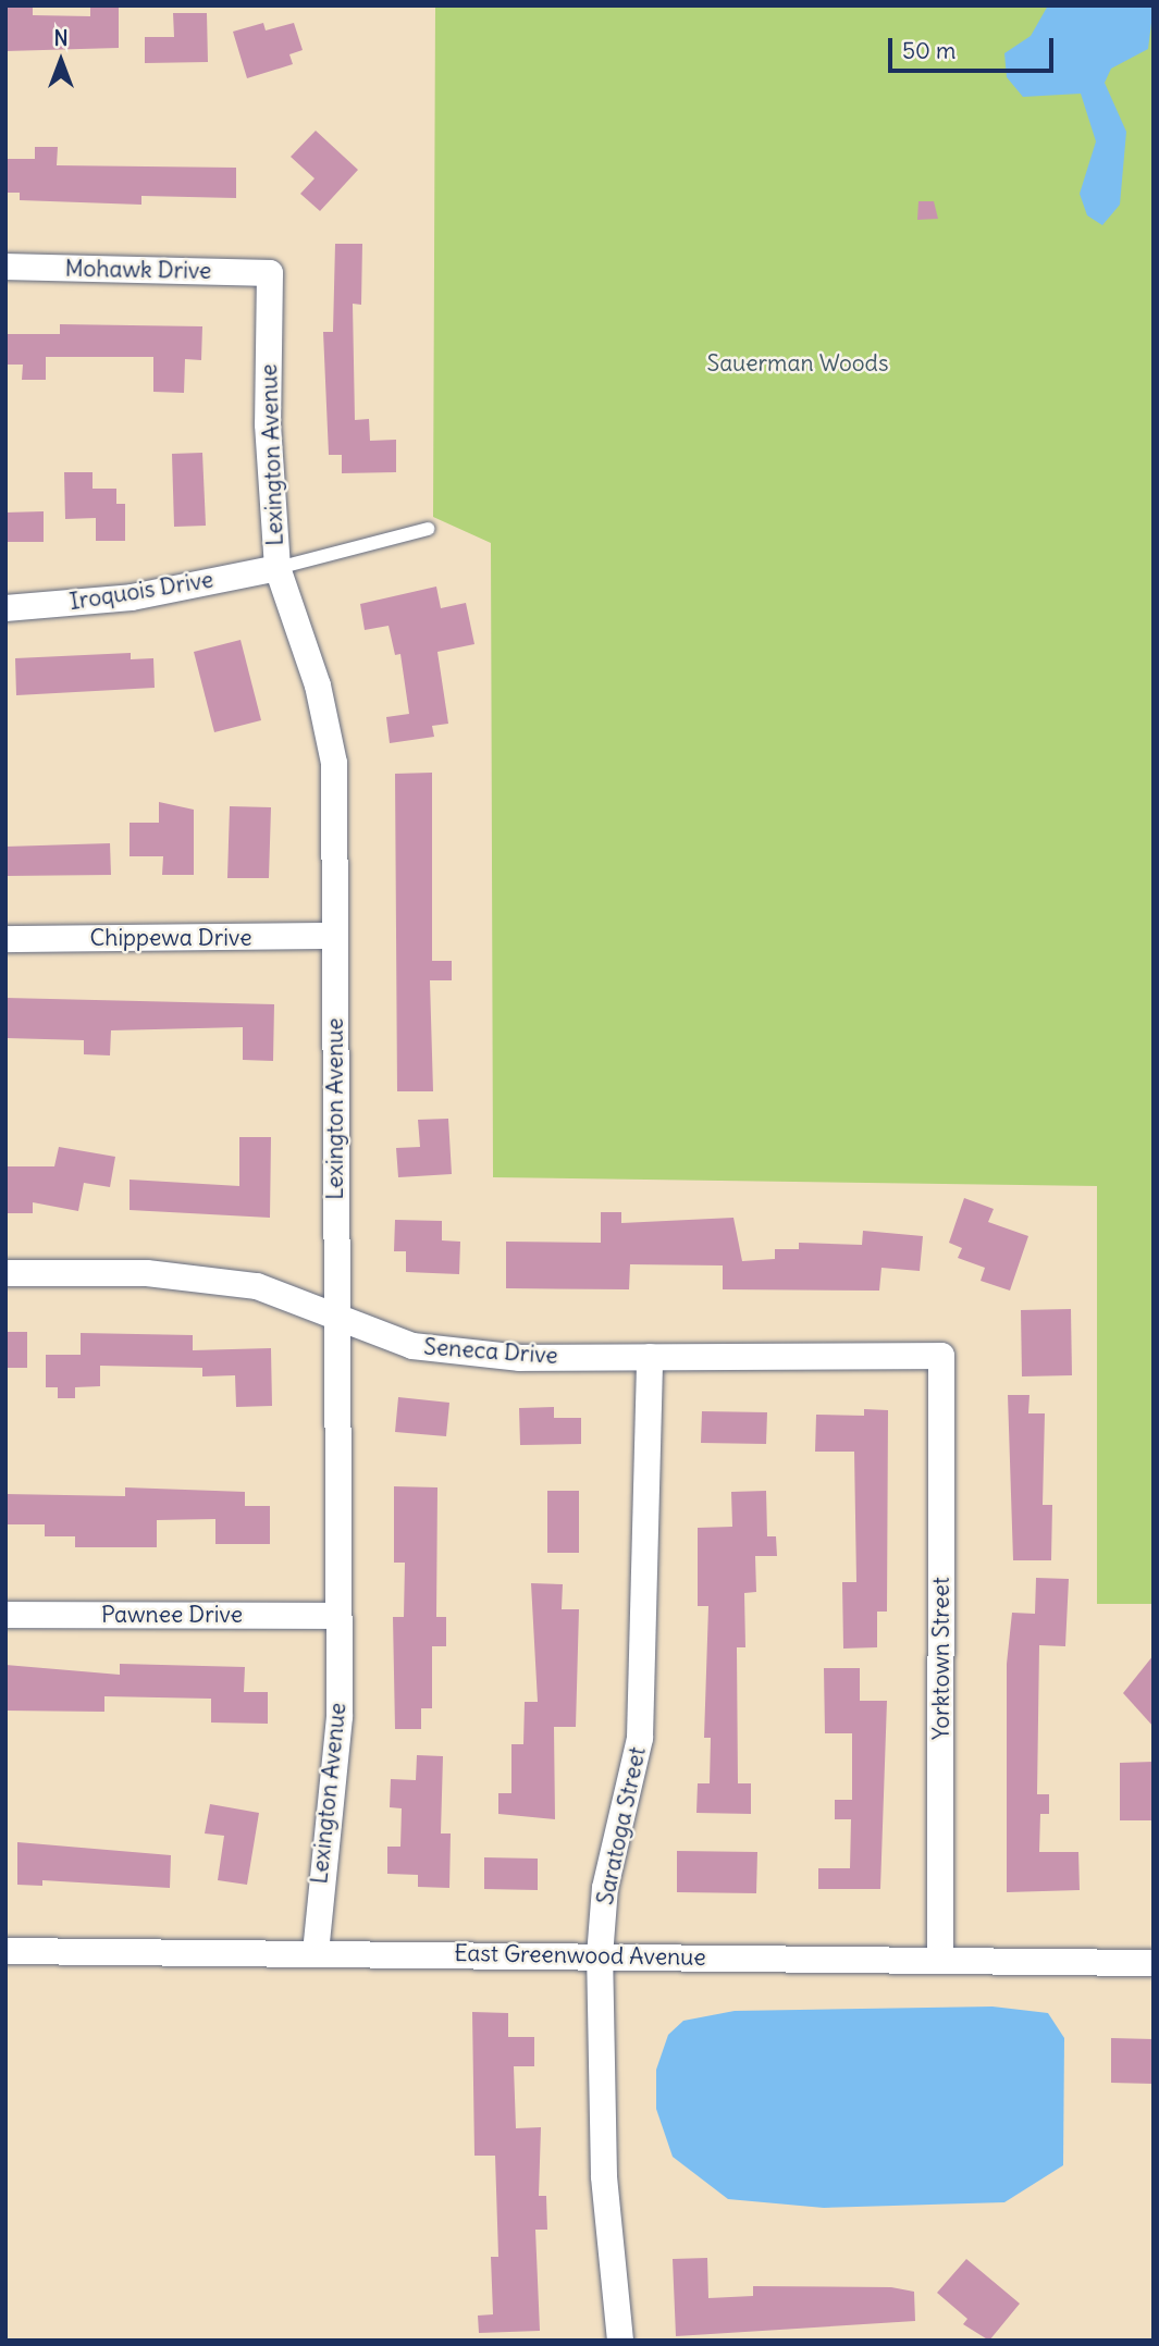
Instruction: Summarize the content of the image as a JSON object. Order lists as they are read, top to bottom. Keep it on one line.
{"streets":{"street":["Mohawk Drive","Lexington Avenue","Iroquois Drive","Chippewa Drive","Seneca Drive","Pawnee Drive","Yorktown Street","Saratoga Street","East Greenwood Avenue"]},"crossings":[["Mohawk Drive","Lexington Avenue"],["Lexington Avenue","Iroquois Drive"],["Lexington Avenue","Chippewa Drive"],["Lexington Avenue","Seneca Drive"],["Lexington Avenue","Pawnee Drive"],["Lexington Avenue","East Greenwood Avenue"],["Seneca Drive","Yorktown Street"],["Seneca Drive","Saratoga Street"],["Yorktown Street","East Greenwood Avenue"],["Saratoga Street","East Greenwood Avenue"]],"parks":["Sauerman Woods"],"scale_bar":"50 m","north":"top"}
